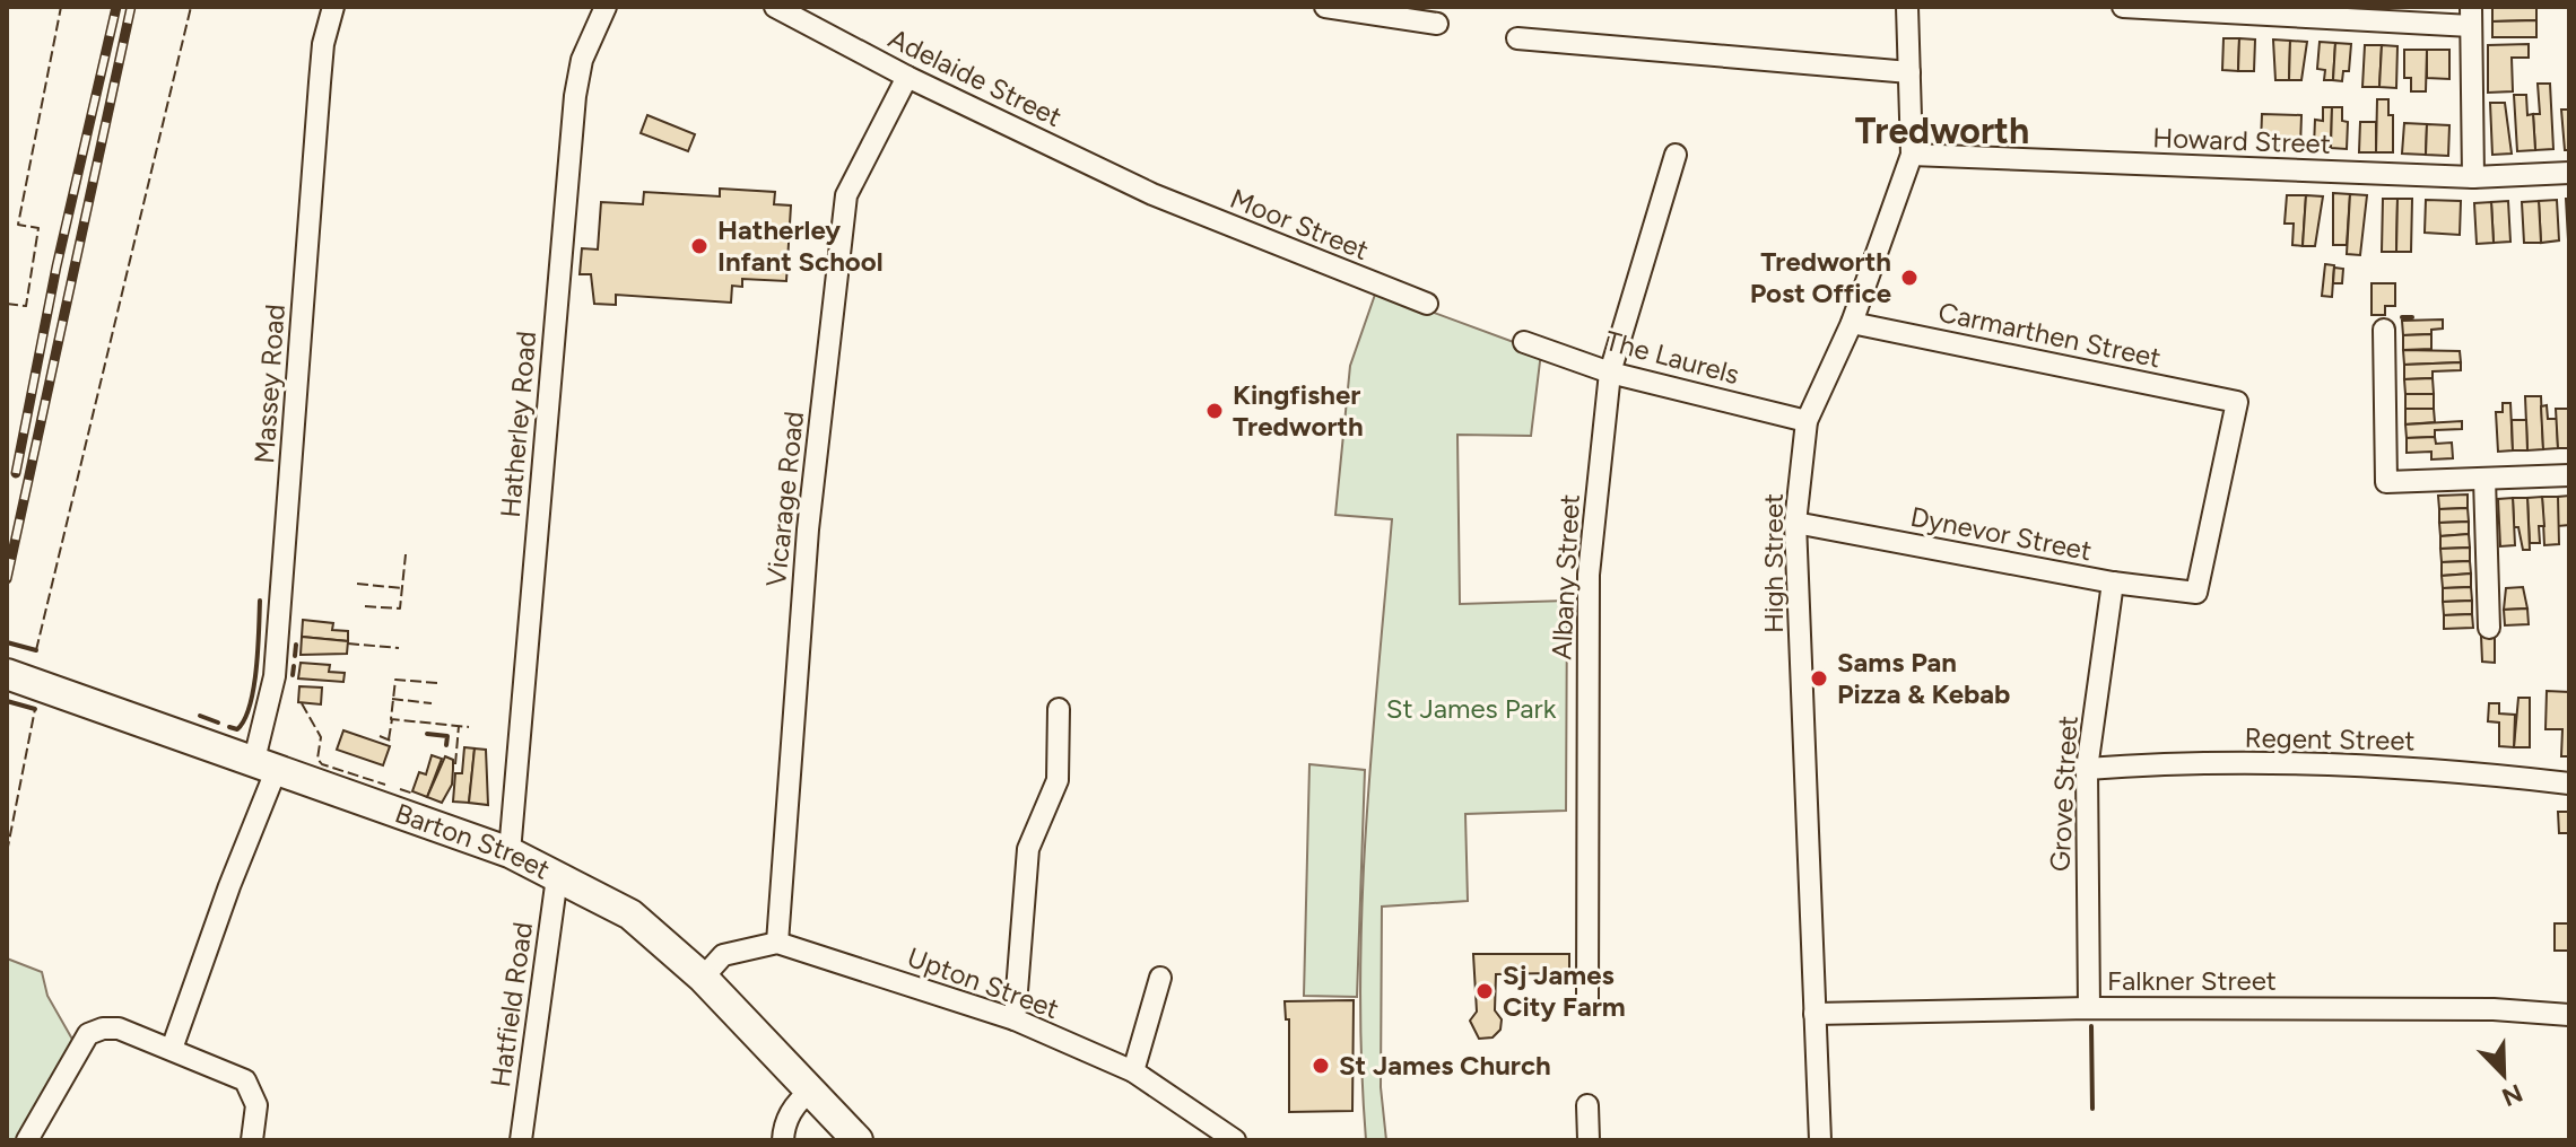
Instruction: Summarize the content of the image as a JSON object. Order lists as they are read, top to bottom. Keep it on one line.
{"streets":{"main road":["Barton Street"],"street":["Adelaide Street","Howard Street","Moor Street","Carmarthen Street","The Laurels","Massey Road","Hatherley Road","Vicarage Road","Dynevor Street","High Street","Albany Street","Regent Street","Grove Street","Falkner Street","Upton Street","Hatfield Road"]},"crossings":[["Adelaide Street","Moor Street"],["Adelaide Street","Vicarage Road"],["Howard Street","High Street"],["Carmarthen Street","Dynevor Street"],["Carmarthen Street","High Street"],["The Laurels","High Street"],["The Laurels","Albany Street"],["Massey Road","Barton Street"],["Hatherley Road","Barton Street"],["Vicarage Road","Upton Street"],["Dynevor Street","High Street"],["Dynevor Street","Grove Street"],["High Street","Falkner Street"],["Regent Street","Grove Street"],["Grove Street","Falkner Street"],["Barton Street","Hatfield Road"]],"districts":["Tredworth"],"parks":["St James Park"],"places":["Hatherley Infant School","Tredworth Post Office","Kingfisher Tredworth","Sams Pan Pizza & Kebab","Sj James City Farm","St James Church"],"north":"bottom right"}
